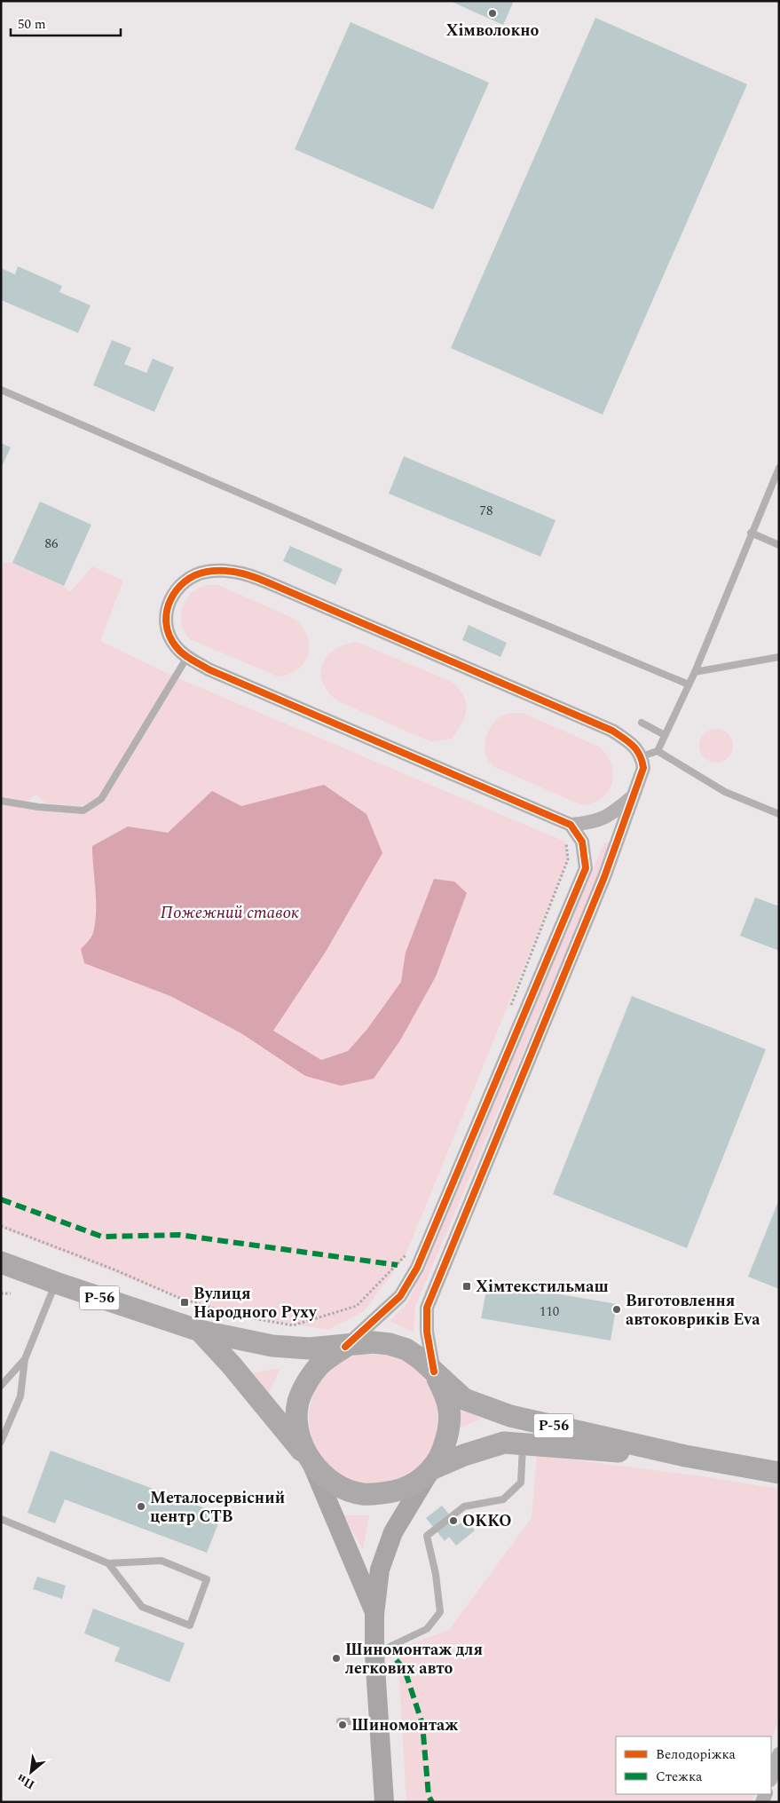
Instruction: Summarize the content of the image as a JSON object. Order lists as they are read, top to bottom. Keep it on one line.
{"streets":{"main road":["Р-56"]},"water":["Пожежний ставок"],"places":{"other":["Хімволокно","Виготовлення автоковриків Eva","Металосервісний центр СТВ","ОККО","Шиномонтаж для легкових авто","Шиномонтаж"],"transit":["Хімтекстильмаш","Вулиця Народного Руху"]},"house_numbers":["78","86","110"],"legend":["Велодоріжка","Стежка"],"scale_bar":"50 m","north":"bottom left"}
